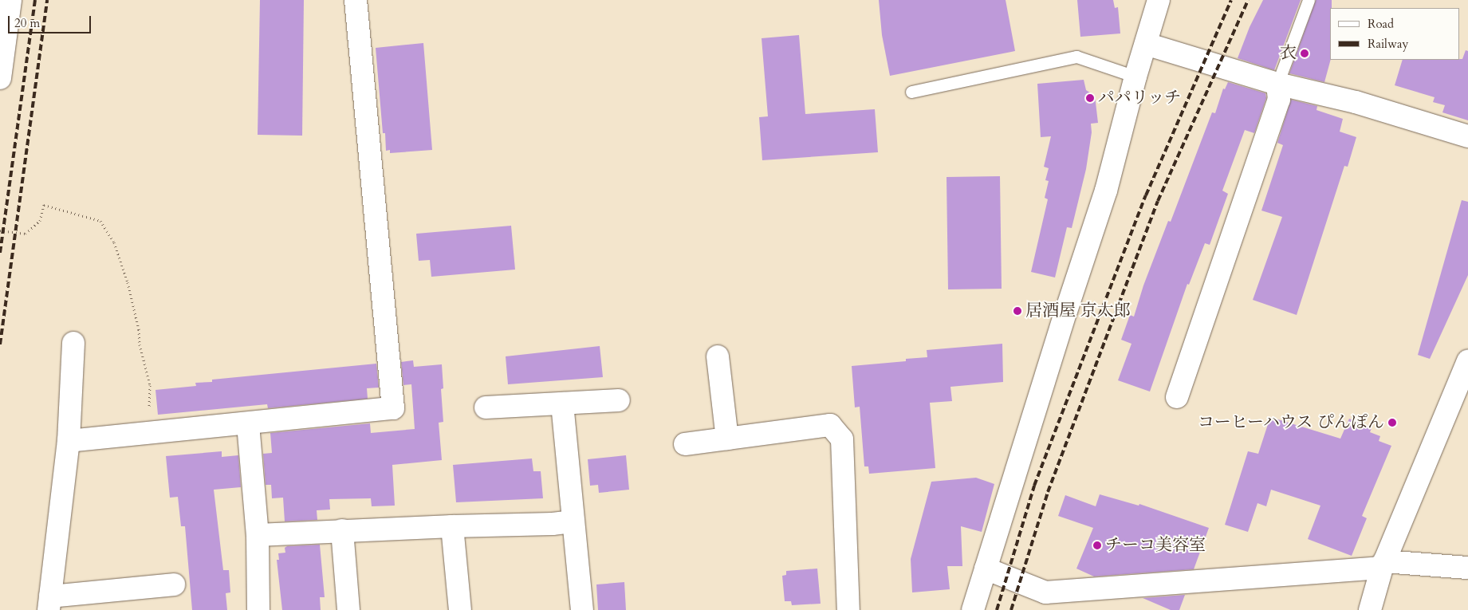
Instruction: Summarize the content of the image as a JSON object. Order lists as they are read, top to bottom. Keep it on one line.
{"places":["衣","パパリッチ","居酒屋 京太郎","コーヒーハウス ぴんぽん","チーコ美容室"],"legend":["Road","Railway"],"scale_bar":"20 m"}
